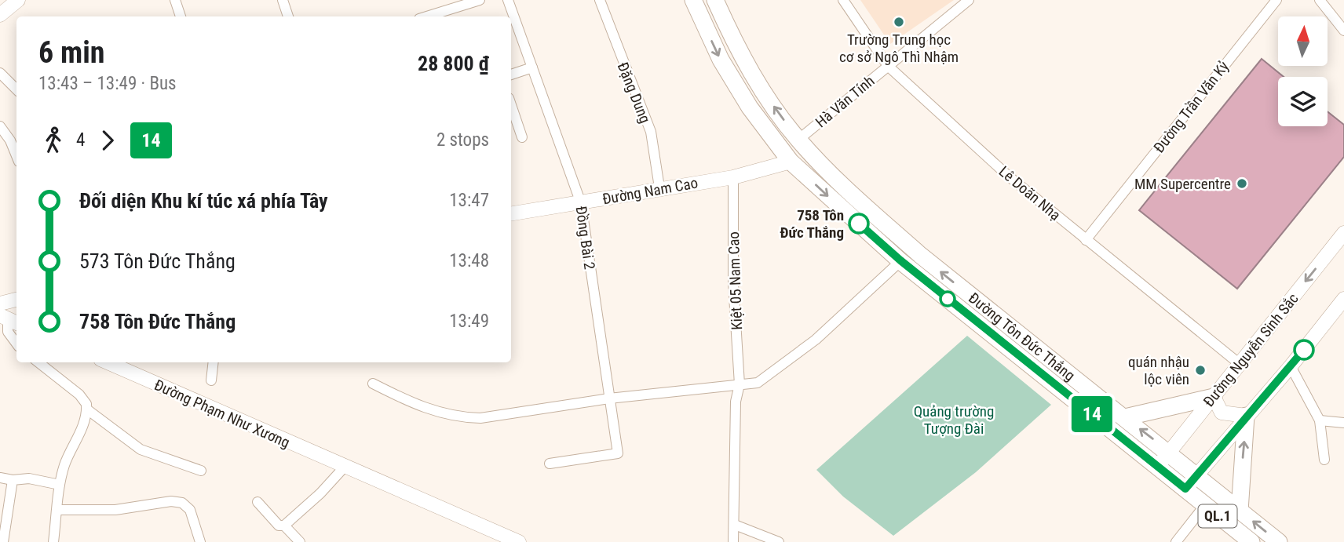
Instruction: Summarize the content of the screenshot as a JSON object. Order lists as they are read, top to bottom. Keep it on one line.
{"streets":{"highway":["Đường Tôn Đức Thắng","QL.1"],"street":["Đặng Dung","Hà Văn Tính","Đường Trần Văn Kỷ","Đường Nam Cao","Lê Doãn Nhạ","Đồng Bài 2","Kiệt 05 Nam Cao","Đường Nguyễn Sinh Sắc","Đường Phạm Như Xương"]},"crossings":[["Đặng Dung","Đường Nam Cao"],["Hà Văn Tính","Lê Doãn Nhạ"],["Hà Văn Tính","Đường Tôn Đức Thắng"],["Đường Trần Văn Kỷ","Lê Doãn Nhạ"],["Đường Nam Cao","Đồng Bài 2"],["Đường Nam Cao","Kiệt 05 Nam Cao"],["Đường Nam Cao","Đường Tôn Đức Thắng"],["Lê Doãn Nhạ","Đường Nguyễn Sinh Sắc"],["Đường Tôn Đức Thắng","Đường Nguyễn Sinh Sắc"]],"parks":["Quảng trường Tượng Đài"],"places":["Trường Trung học cơ sở Ngô Thì Nhậm","MM Supercentre","758 Tôn Đức Thắng","quán nhậu lộc viên"],"lines":["bus line 14"],"north":"top","page":{"on_map":"14","heading":["6 min","13:43 – 13:49 · Bus","28 800 ₫"],"legs":["4","14","2 stops"],"list":[{"name":"Đối diện Khu kí túc xá phía Tây","value":"13:47"},{"name":"573 Tôn Đức Thắng","value":"13:48"},{"name":"758 Tôn Đức Thắng","value":"13:49"}]}}
